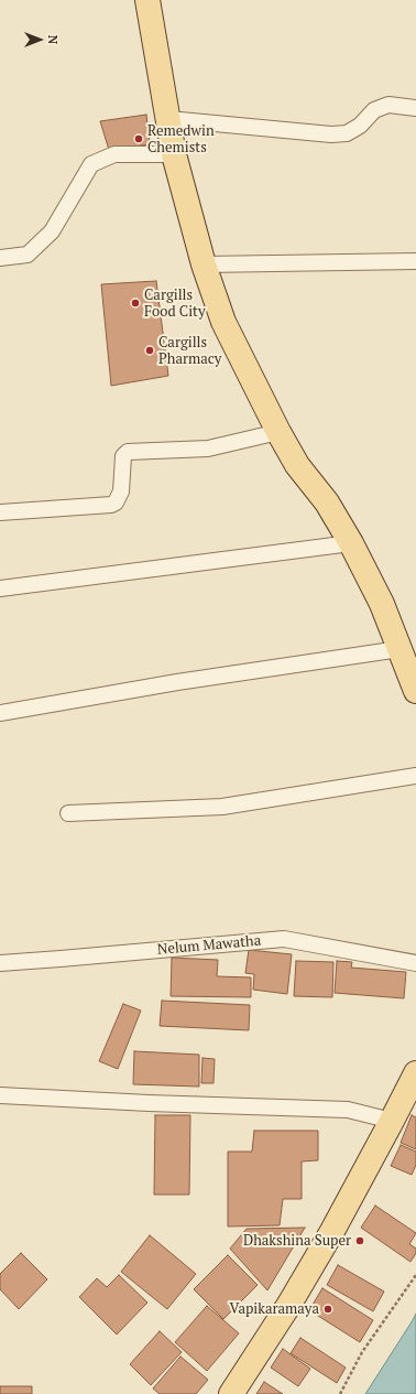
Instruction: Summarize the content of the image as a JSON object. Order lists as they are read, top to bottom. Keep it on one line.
{"streets":{"street":["Nelum Mawatha"]},"places":["Remedwin Chemists","Cargills Food City","Cargills Pharmacy","Dhakshina Super","Vapikaramaya"],"north":"right"}
